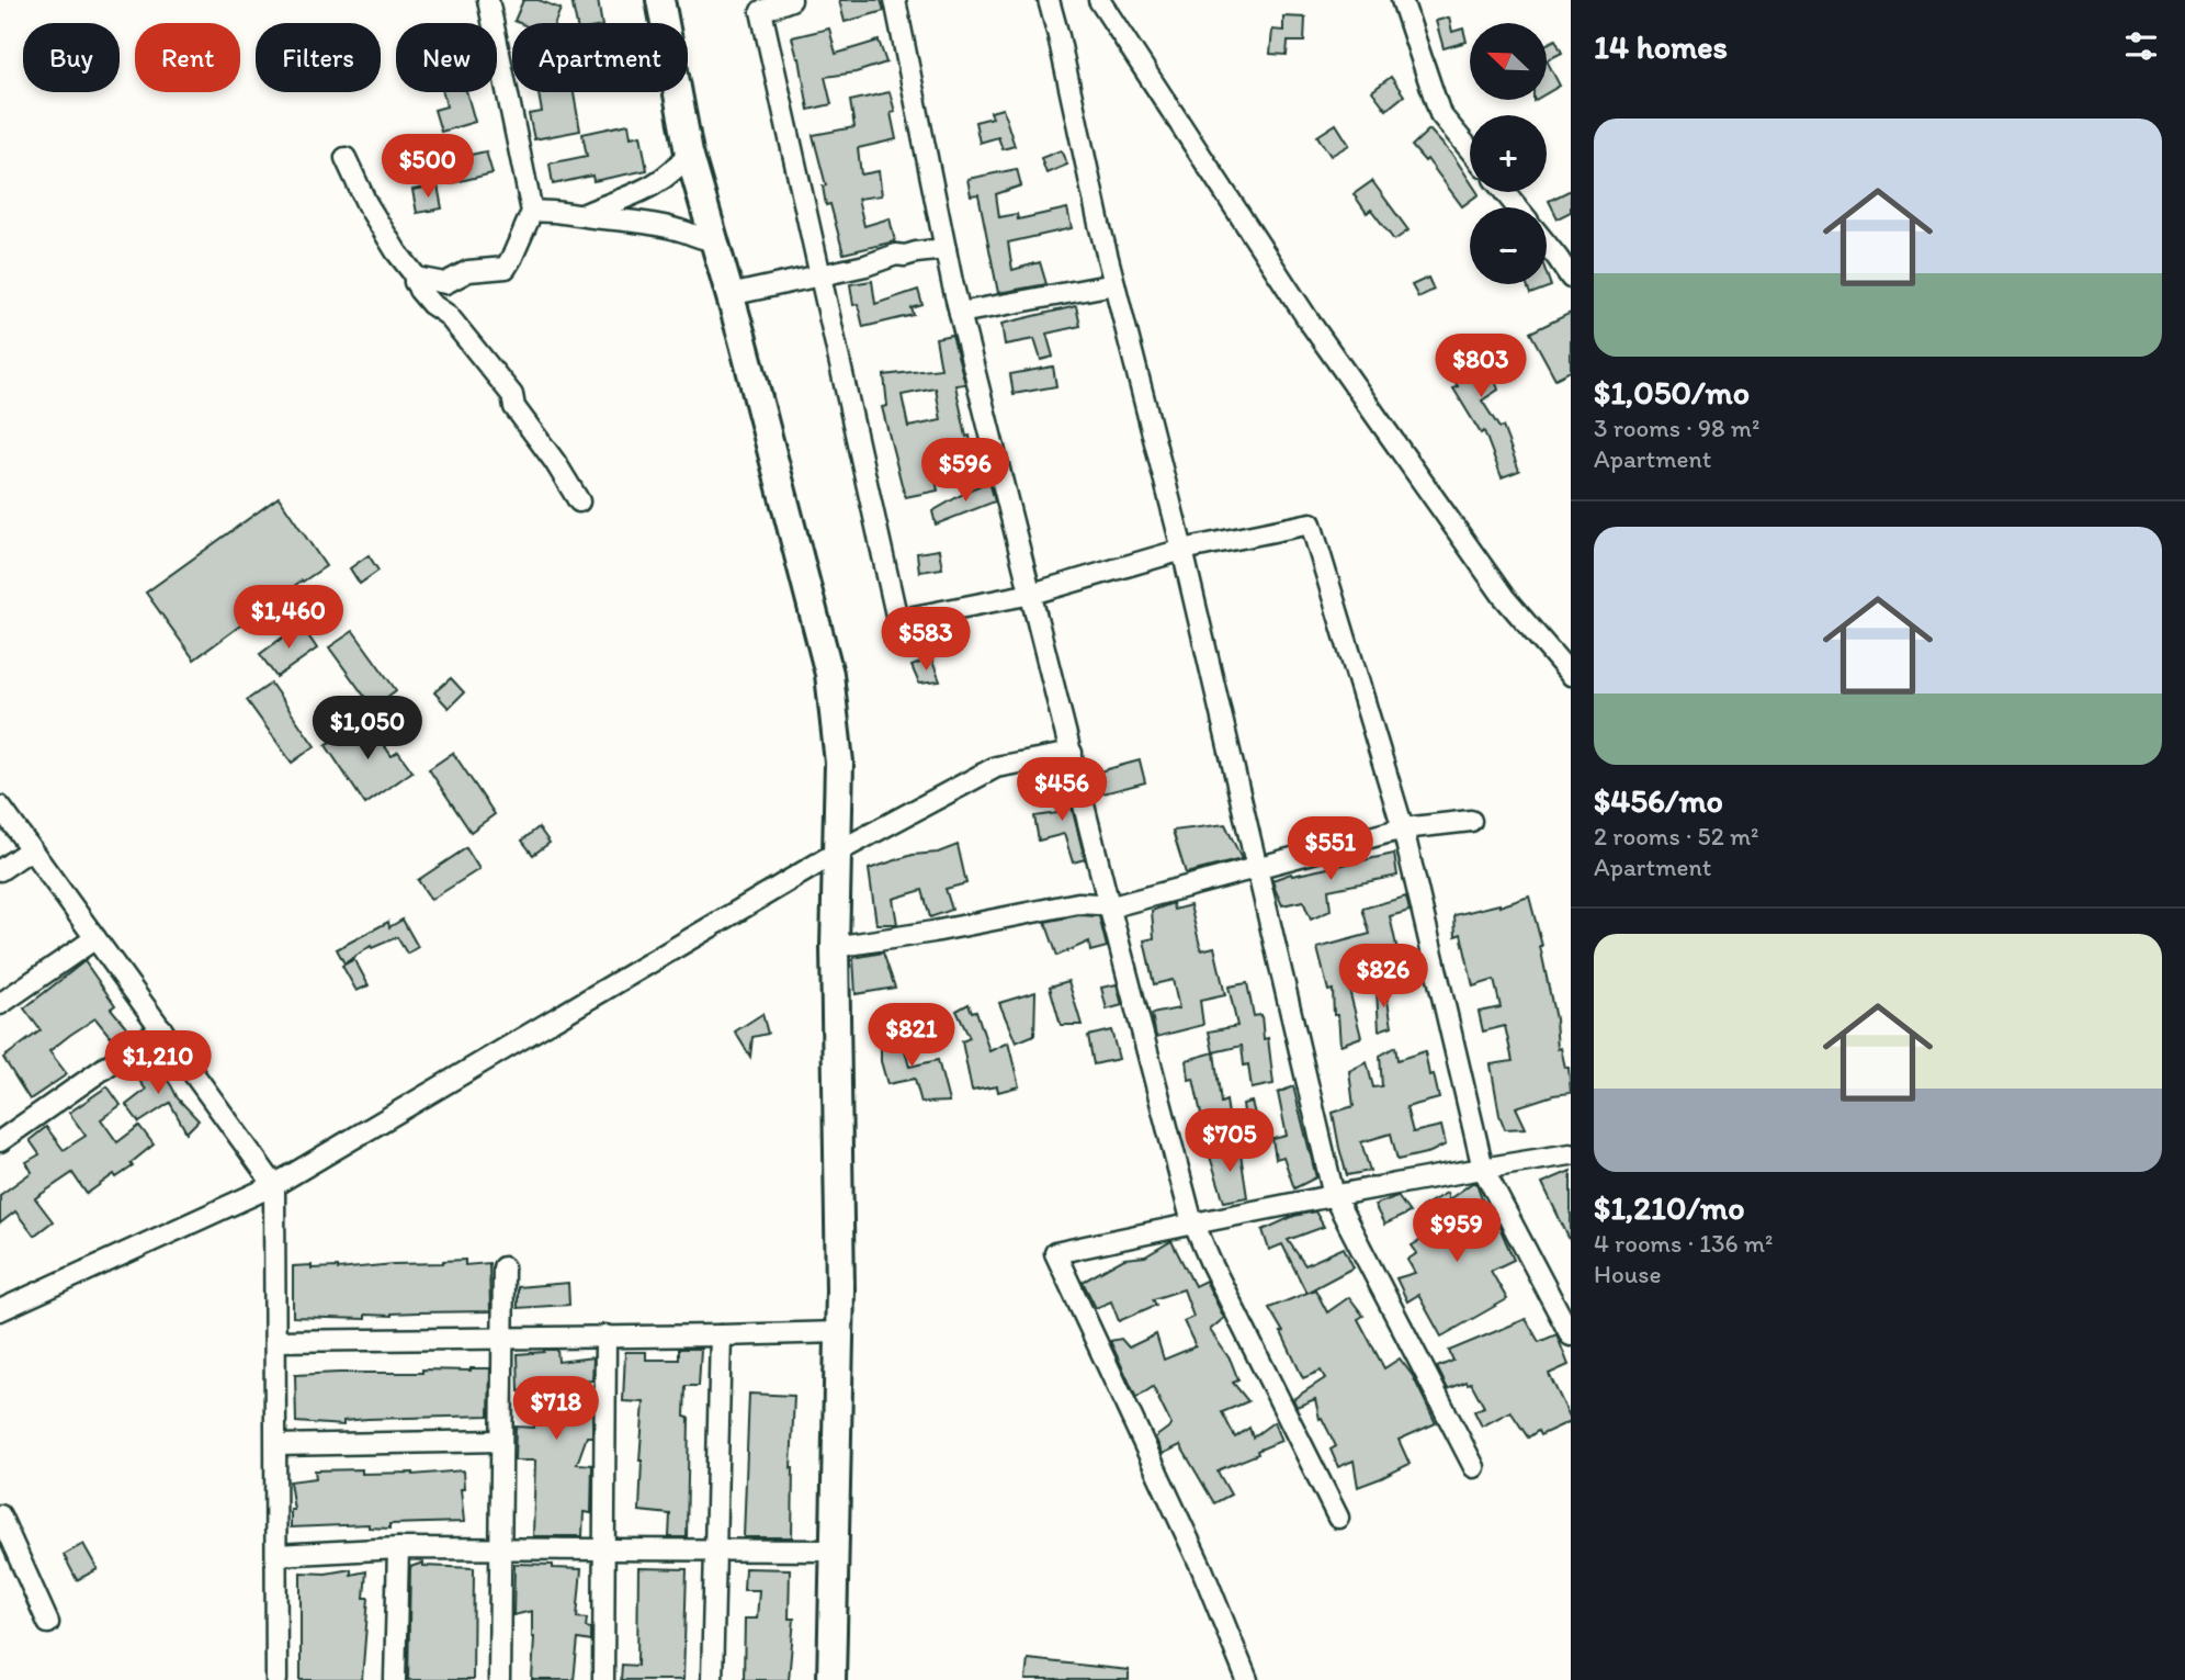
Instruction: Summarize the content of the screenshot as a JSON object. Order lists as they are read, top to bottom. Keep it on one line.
{"north":"top left","page":{"heading":"14 homes","map_buttons":["+","−"],"chip":["Buy","Rent","Filters","New","Apartment"],"list":[{"name":"$1,050/mo","note":"3 rooms · 98 m² · Apartment"},{"name":"$456/mo","note":"2 rooms · 52 m² · Apartment"},{"name":"$1,210/mo","note":"4 rooms · 136 m² · House"}],"price":["$500","$803","$596","$1,460","$583","$1,050","$456","$551","$826","$821","$1,210","$705","$959","$718"]}}
